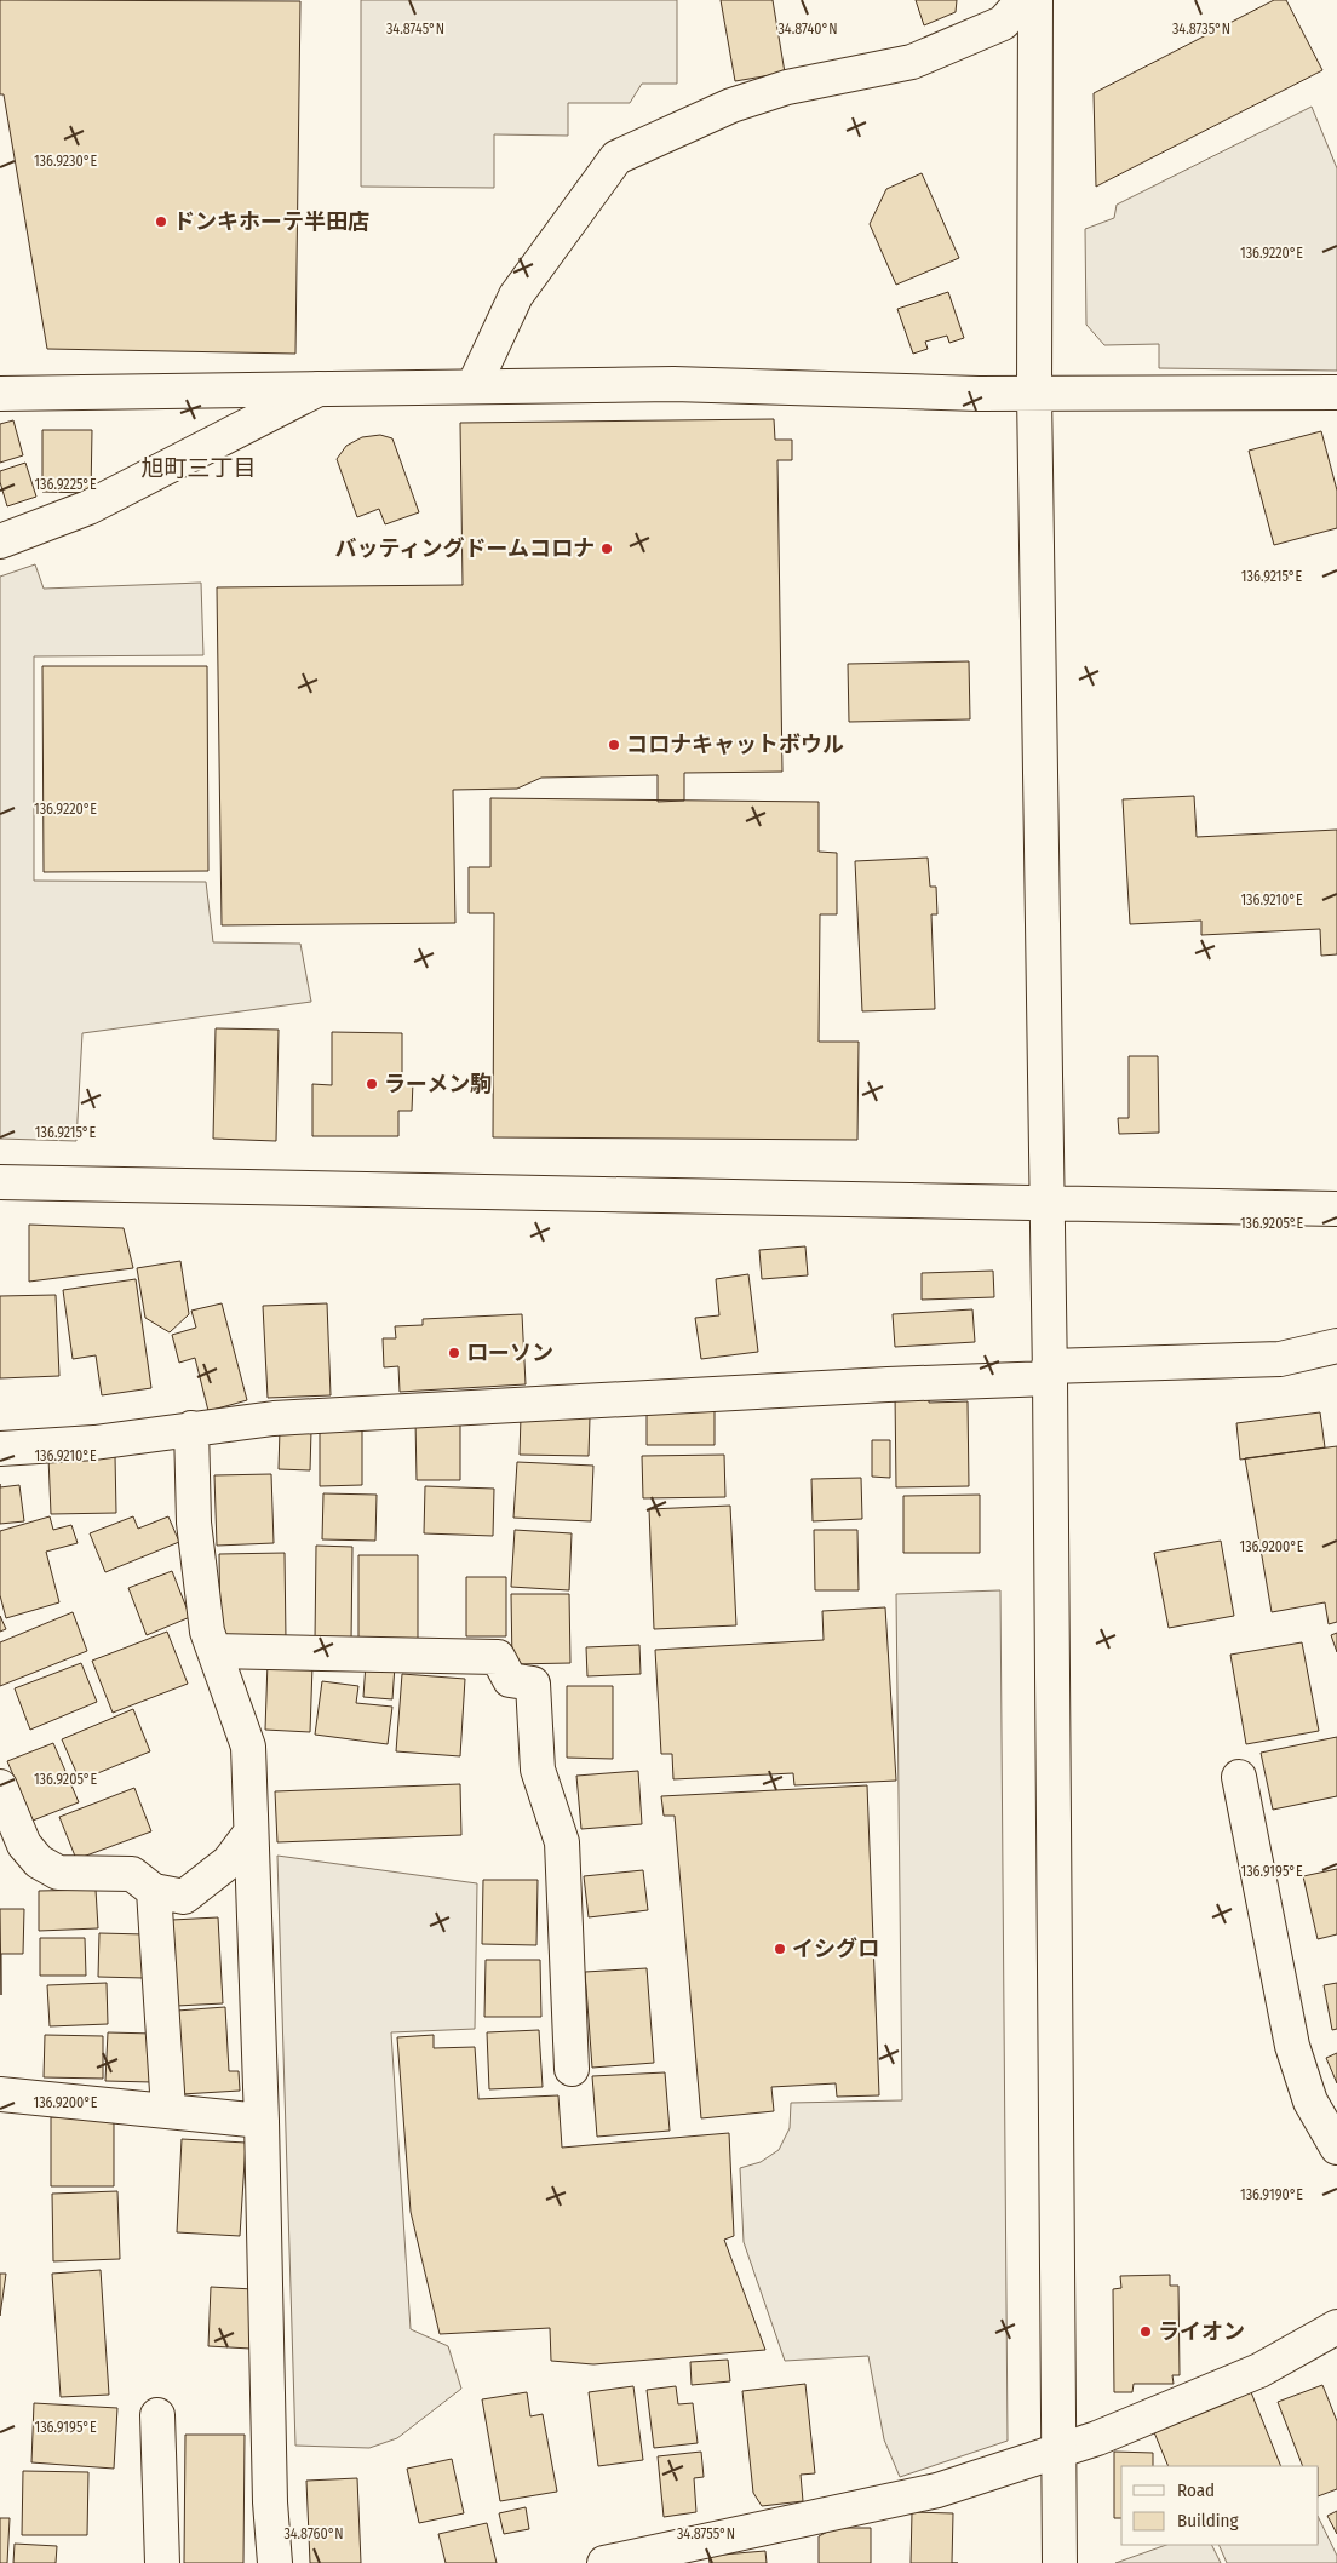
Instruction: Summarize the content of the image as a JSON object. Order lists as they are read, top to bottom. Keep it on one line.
{"districts":["旭町三丁目"],"places":["ドンキホーテ半田店","バッティングドームコロナ","コロナキャットボウル","ラーメン駒","ローソン","イシグロ","ライオン"],"legend":["Road","Building"],"coordinates":["34.8745°N","34.8740°N","34.8735°N","136.9230°E","136.9220°E","136.9225°E","136.9215°E","136.9210°E","136.9205°E","136.9200°E","136.9195°E","136.9190°E","34.8760°N","34.8755°N"]}
